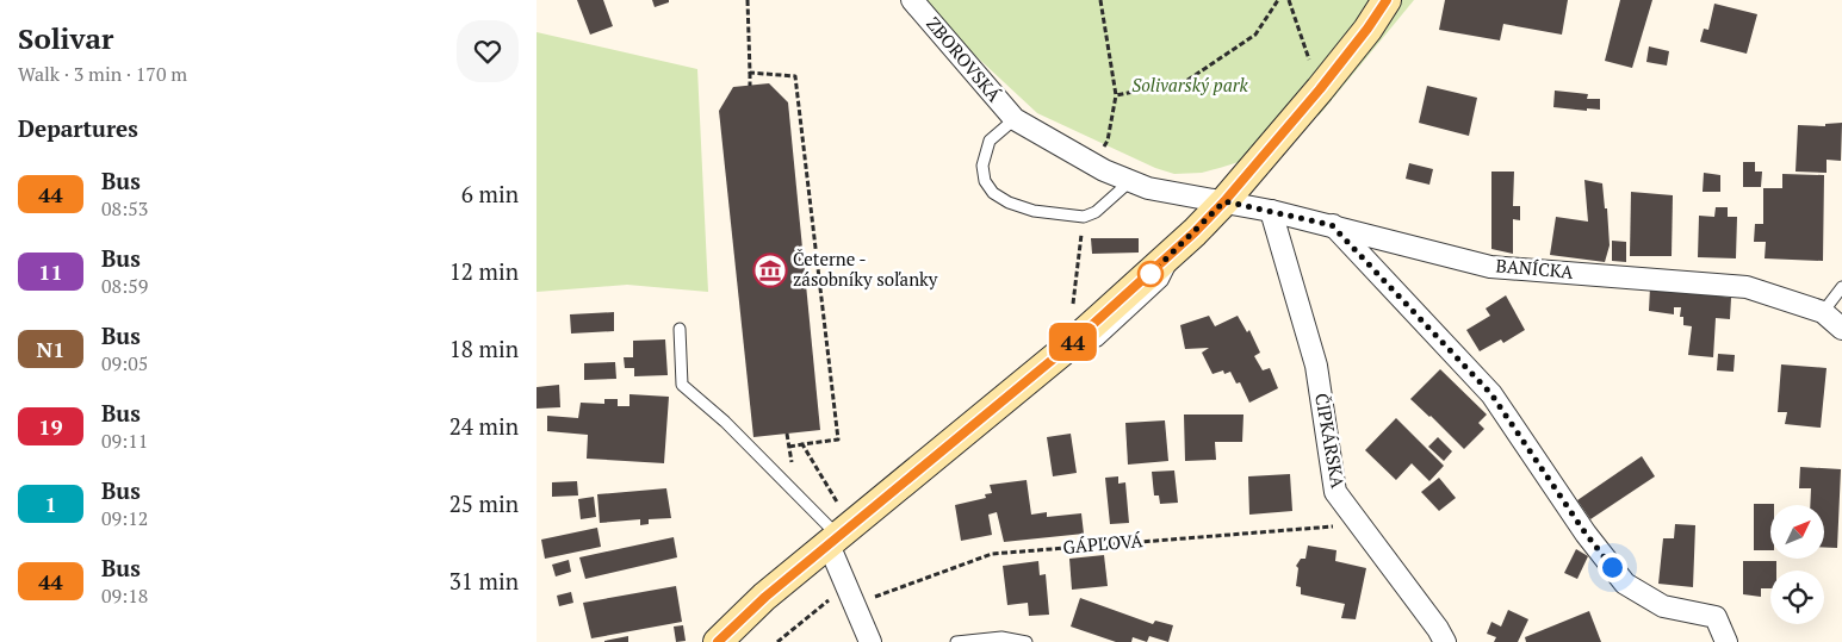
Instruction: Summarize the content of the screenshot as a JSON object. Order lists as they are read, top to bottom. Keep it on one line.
{"streets":{"street":["ZBOROVSKÁ","BANÍCKA","ČIPKÁRSKA"],"path":["GÁPĽOVÁ"]},"crossings":[["ZBOROVSKÁ","BANÍCKA"],["BANÍCKA","ČIPKÁRSKA"],["ČIPKÁRSKA","GÁPĽOVÁ"]],"parks":["Solivarský park"],"places":{"museum":["Četerne - zásobníky soľanky"]},"lines":["bus line 44"],"north":"top right","page":{"heading":[["Solivar","Walk · 3 min · 170 m"],"Departures"],"on_map":"44","list":[{"mark":"44","name":"Bus","note":"08:53","value":"6 min"},{"mark":"11","name":"Bus","note":"08:59","value":"12 min"},{"mark":"N1","name":"Bus","note":"09:05","value":"18 min"},{"mark":"19","name":"Bus","note":"09:11","value":"24 min"},{"mark":"1","name":"Bus","note":"09:12","value":"25 min"},{"mark":"44","name":"Bus","note":"09:18","value":"31 min"}]}}
